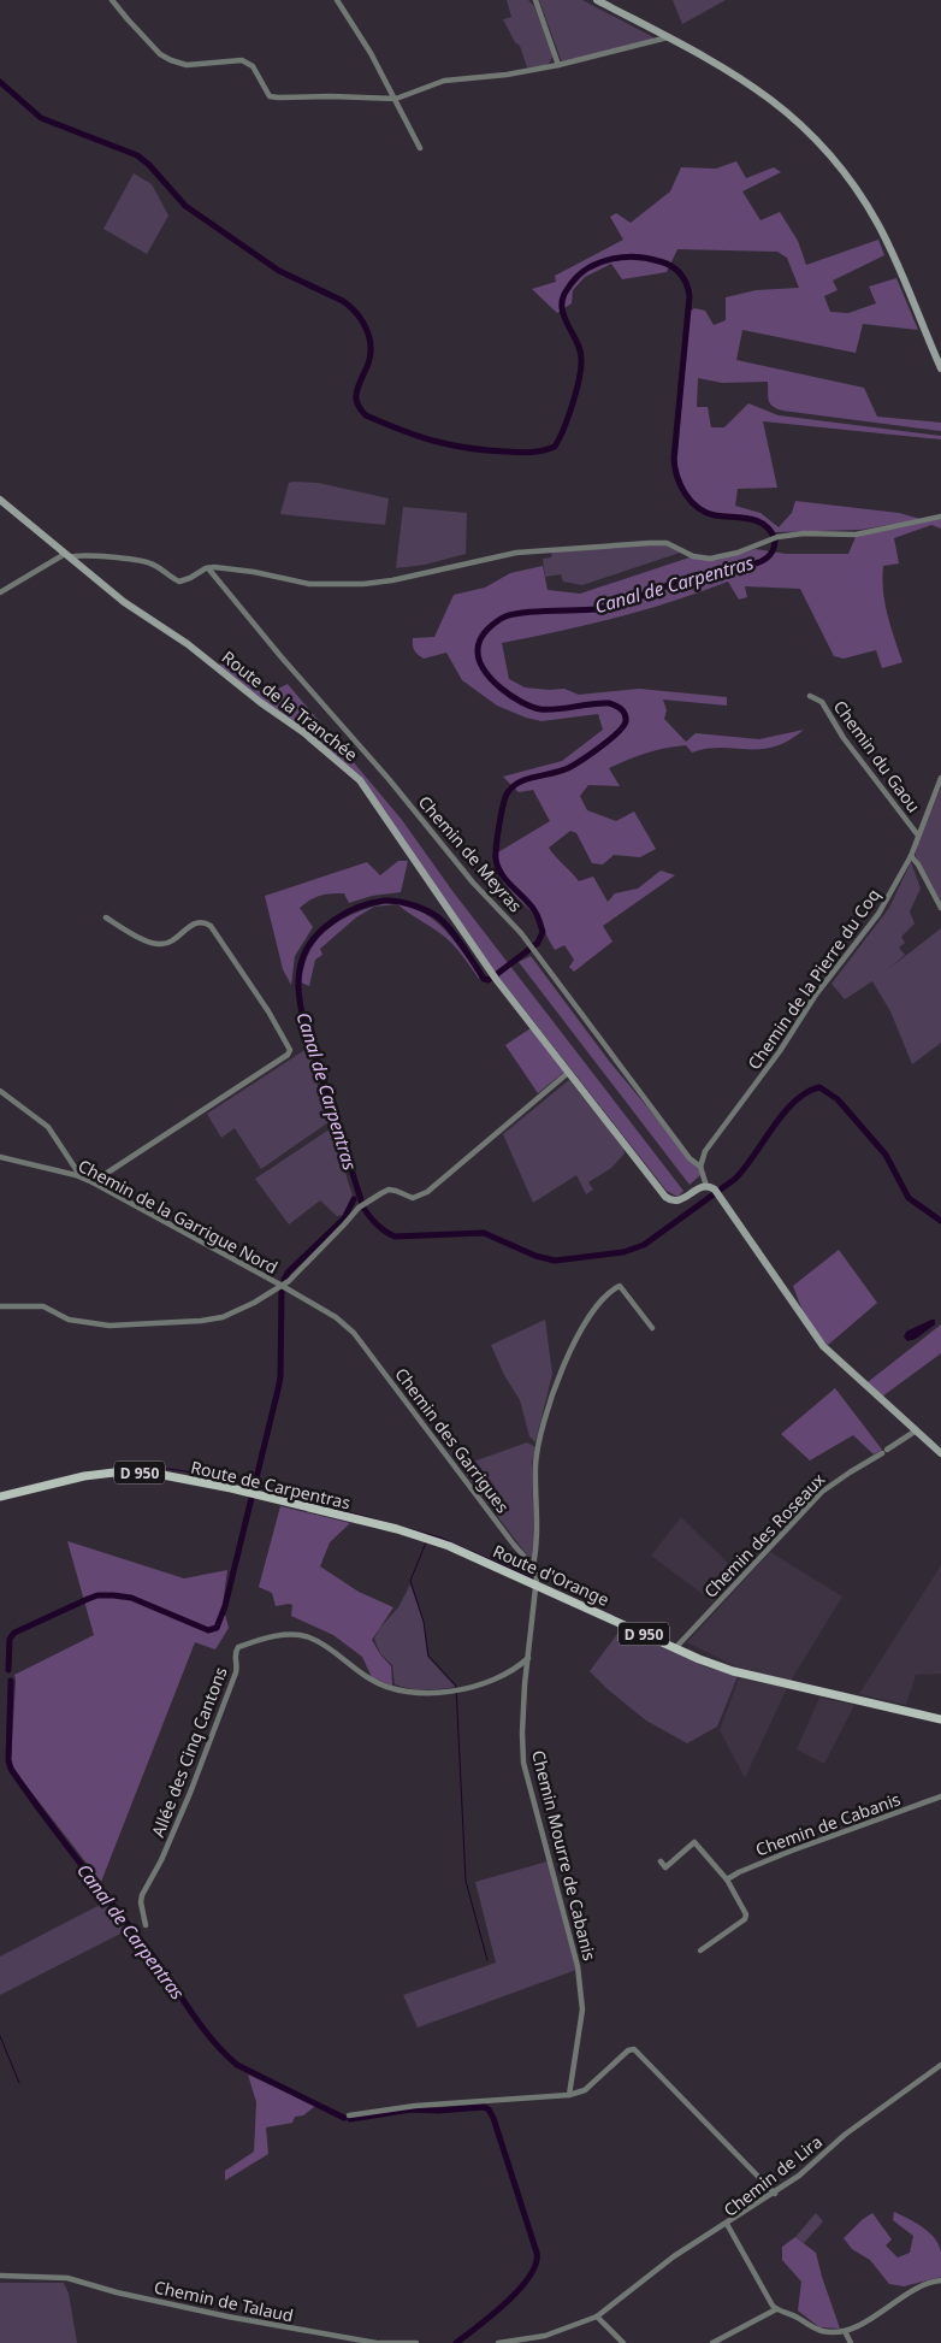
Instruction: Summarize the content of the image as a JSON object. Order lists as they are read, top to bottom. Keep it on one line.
{"streets":{"main road":["D 950","Route de Carpentras","Route d'Orange"],"street":["Route de la Tranchée","Chemin du Gaou","Chemin de Meyras","Chemin de la Pierre du Coq","Chemin de la Garrigue Nord","Chemin des Garrigues","Chemin des Roseaux","Allée des Cinq Cantons","Chemin de Cabanis","Chemin Mourre de Cabanis","Chemin de Lira","Chemin de Talaud"]},"crossings":[["Chemin du Gaou","Chemin de la Pierre du Coq"],["Chemin de Meyras","Chemin de la Pierre du Coq"],["Chemin de la Garrigue Nord","Chemin des Garrigues"],["Route de Carpentras","Route d'Orange"],["Chemin des Roseaux","Route d'Orange"],["Route d'Orange","Chemin Mourre de Cabanis"],["Allée des Cinq Cantons","Chemin Mourre de Cabanis"]],"water":["Canal de Carpentras"]}
